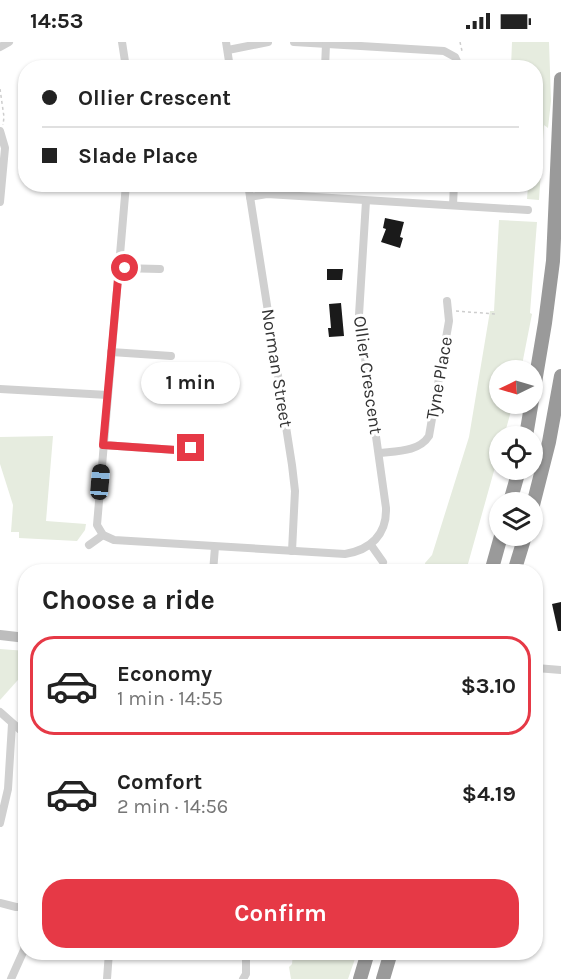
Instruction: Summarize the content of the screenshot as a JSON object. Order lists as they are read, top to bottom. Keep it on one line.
{"streets":{"street":["Norman Street","Ollier Crescent","Tyne Place"]},"crossings":[["Ollier Crescent","Tyne Place"]],"north":"left","page":{"status":"14:53","banner":["Ollier Crescent","Slade Place"],"bubble":"1 min","heading":"Choose a ride","list":[{"name":"Economy","note":"1 min · 14:55","value":"$3.10"},{"name":"Comfort","note":"2 min · 14:56","value":"$4.19"}],"buttons":"Confirm"}}
